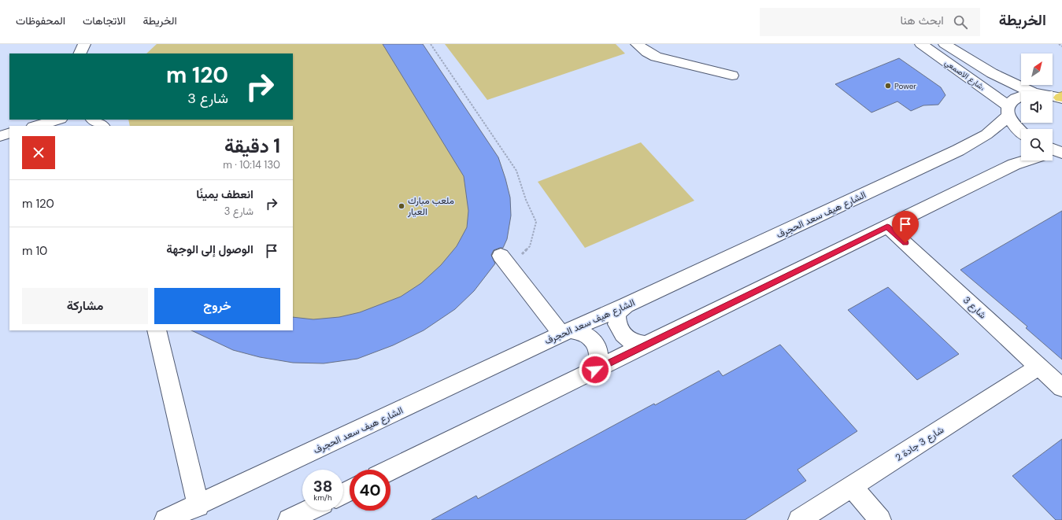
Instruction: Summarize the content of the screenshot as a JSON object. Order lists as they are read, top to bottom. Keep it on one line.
{"streets":{"street":["شارع الاصمعي،","الشارع هيف سعد الحجرف","شارع 3","شارع 3 جادة 2"]},"crossings":[["شارع الاصمعي،","الشارع هيف سعد الحجرف"],["شارع 3","شارع 3 جادة 2"]],"places":["Power","ملعب مبارك العيار"],"north":"top right","page":{"header":"الخريطة","search":"ابحث هنا","nav":["الخريطة","الاتجاهات","المحفوظات"],"turn":["120 m","شارع 3"],"heading":["1 دقيقة","130 m · 10:14"],"list":[{"name":"انعطف يمينًا","note":"شارع 3","value":"120 m"},{"name":"الوصول إلى الوجهة","value":"10 m"}],"buttons":["خروج","مشاركة"],"speed":"38 km/h","limit":"40"}}
